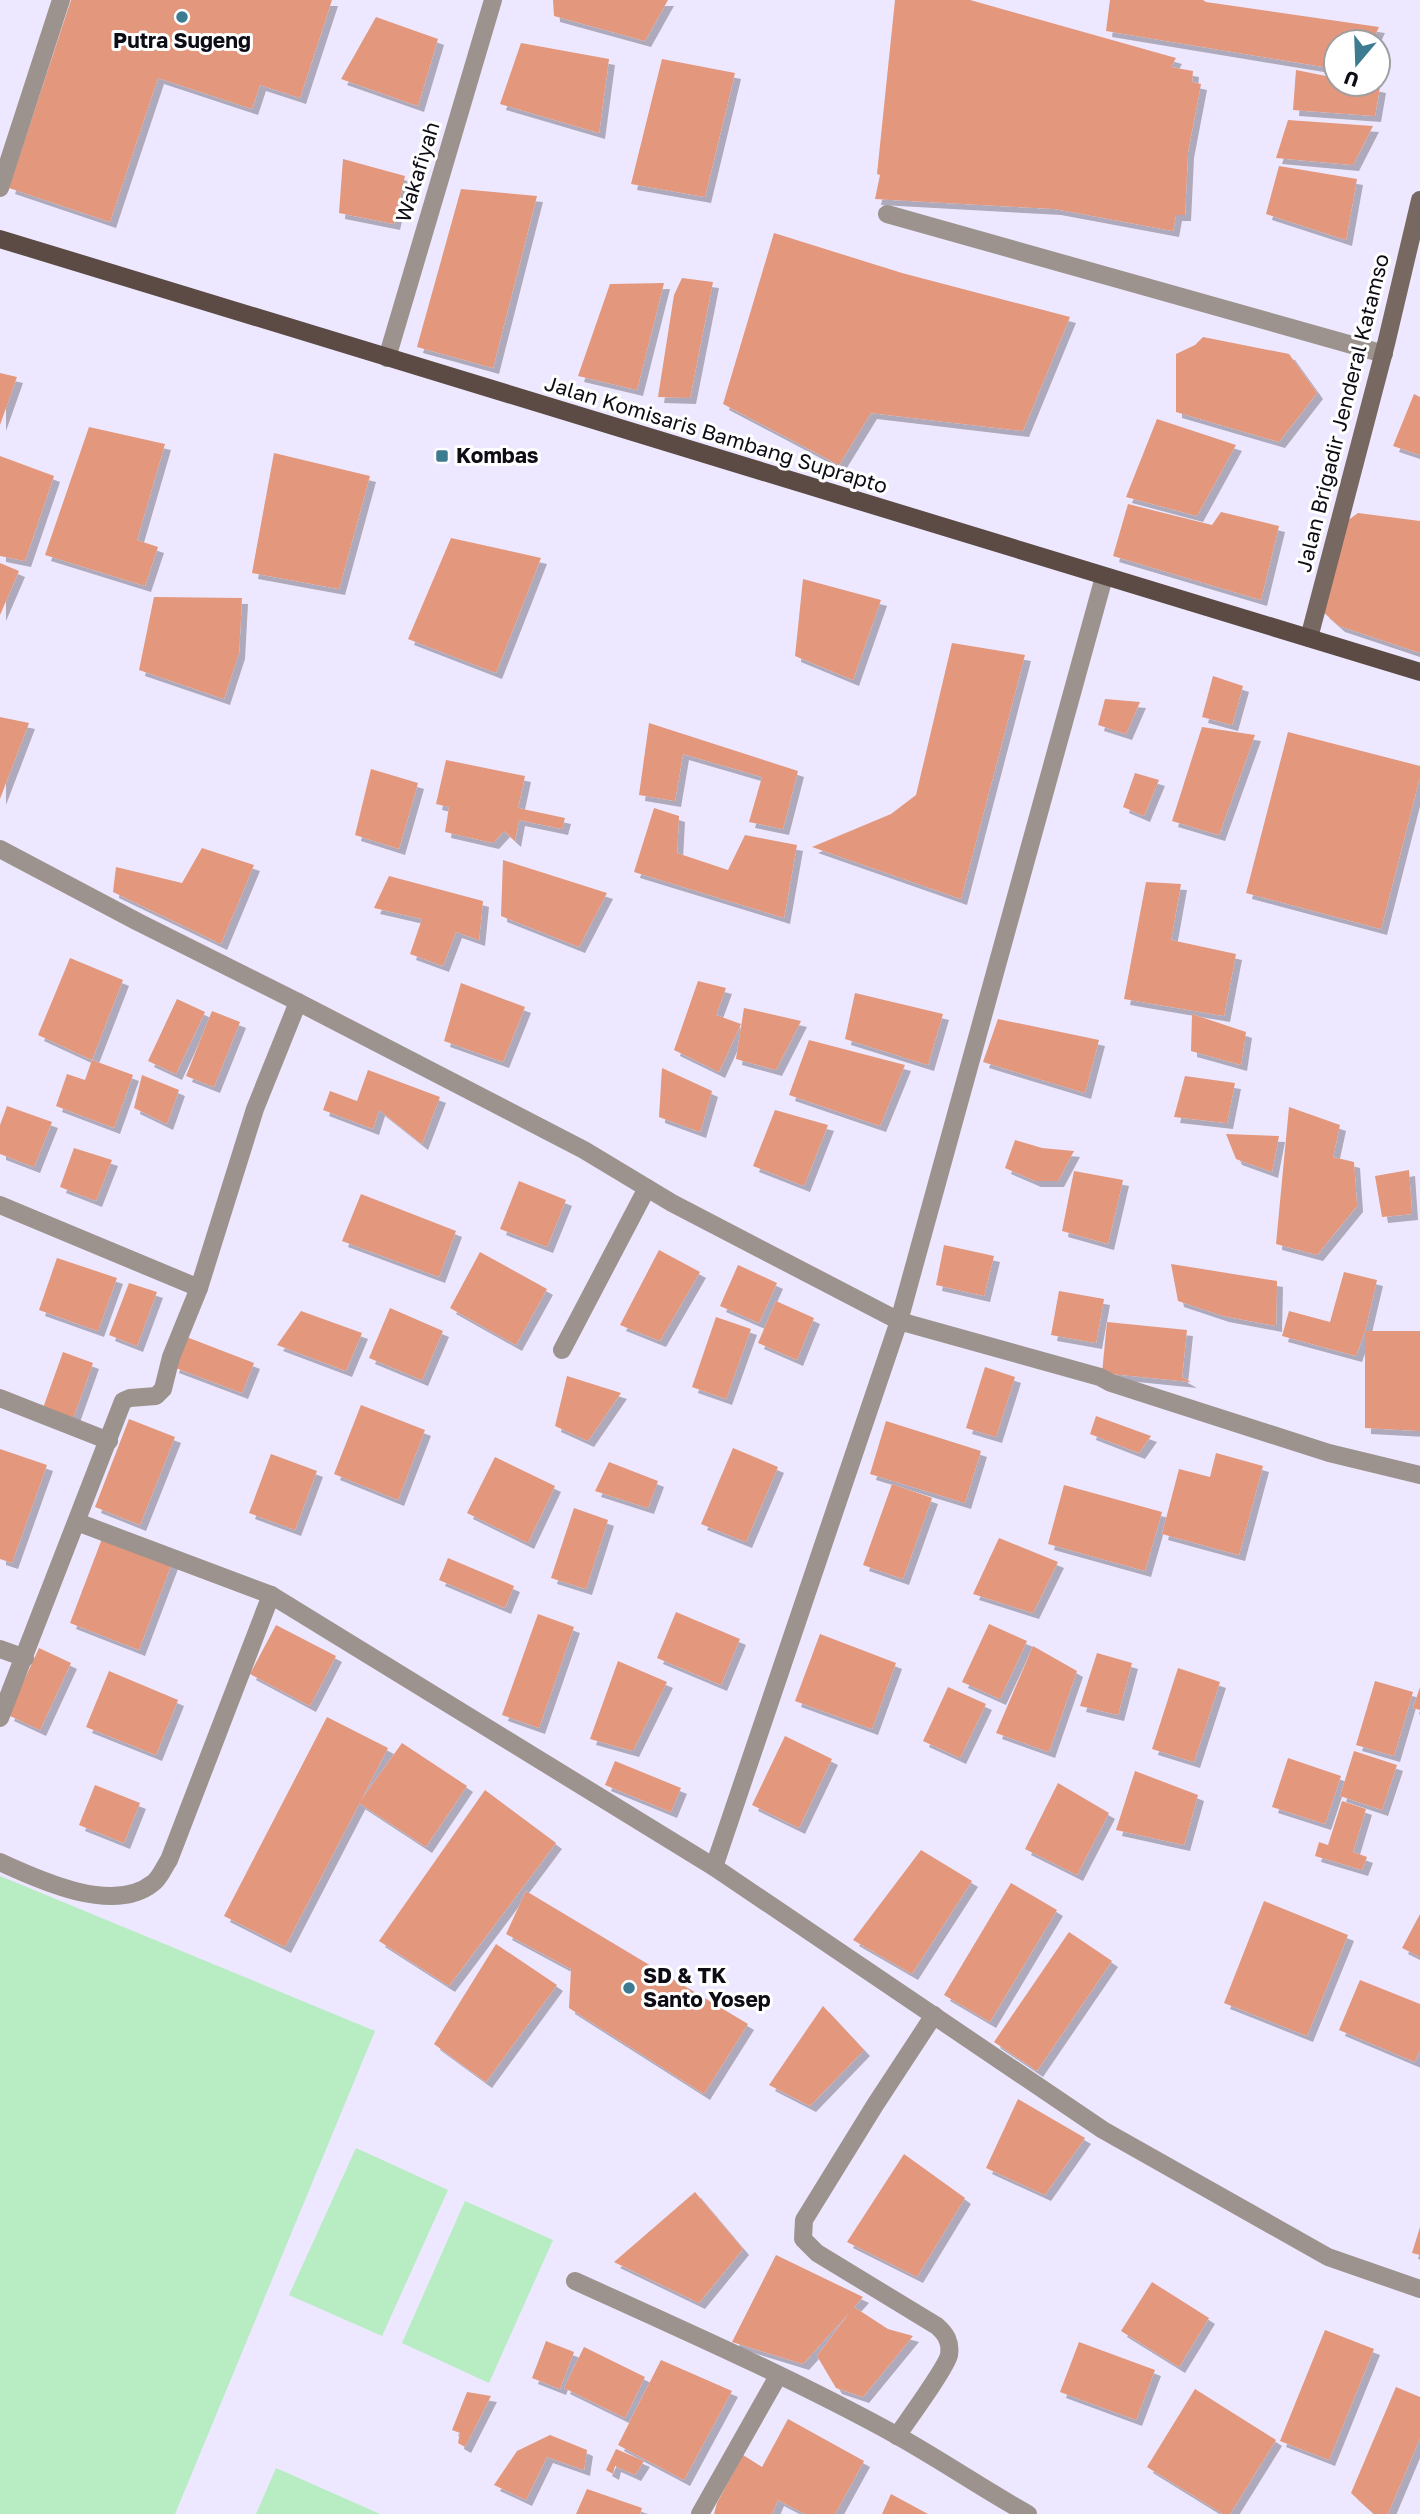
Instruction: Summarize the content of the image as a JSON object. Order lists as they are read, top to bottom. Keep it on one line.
{"streets":{"main road":["Jalan Komisaris Bambang Suprapto"],"street":["Wakafiyah","Jalan Brigadir Jenderal Katamso"]},"crossings":[["Wakafiyah","Jalan Komisaris Bambang Suprapto"],["Jalan Brigadir Jenderal Katamso","Jalan Komisaris Bambang Suprapto"]],"places":{"other":["Putra Sugeng","SD & TK Santo Yosep"],"transit":["Kombas"]},"north":"bottom"}
